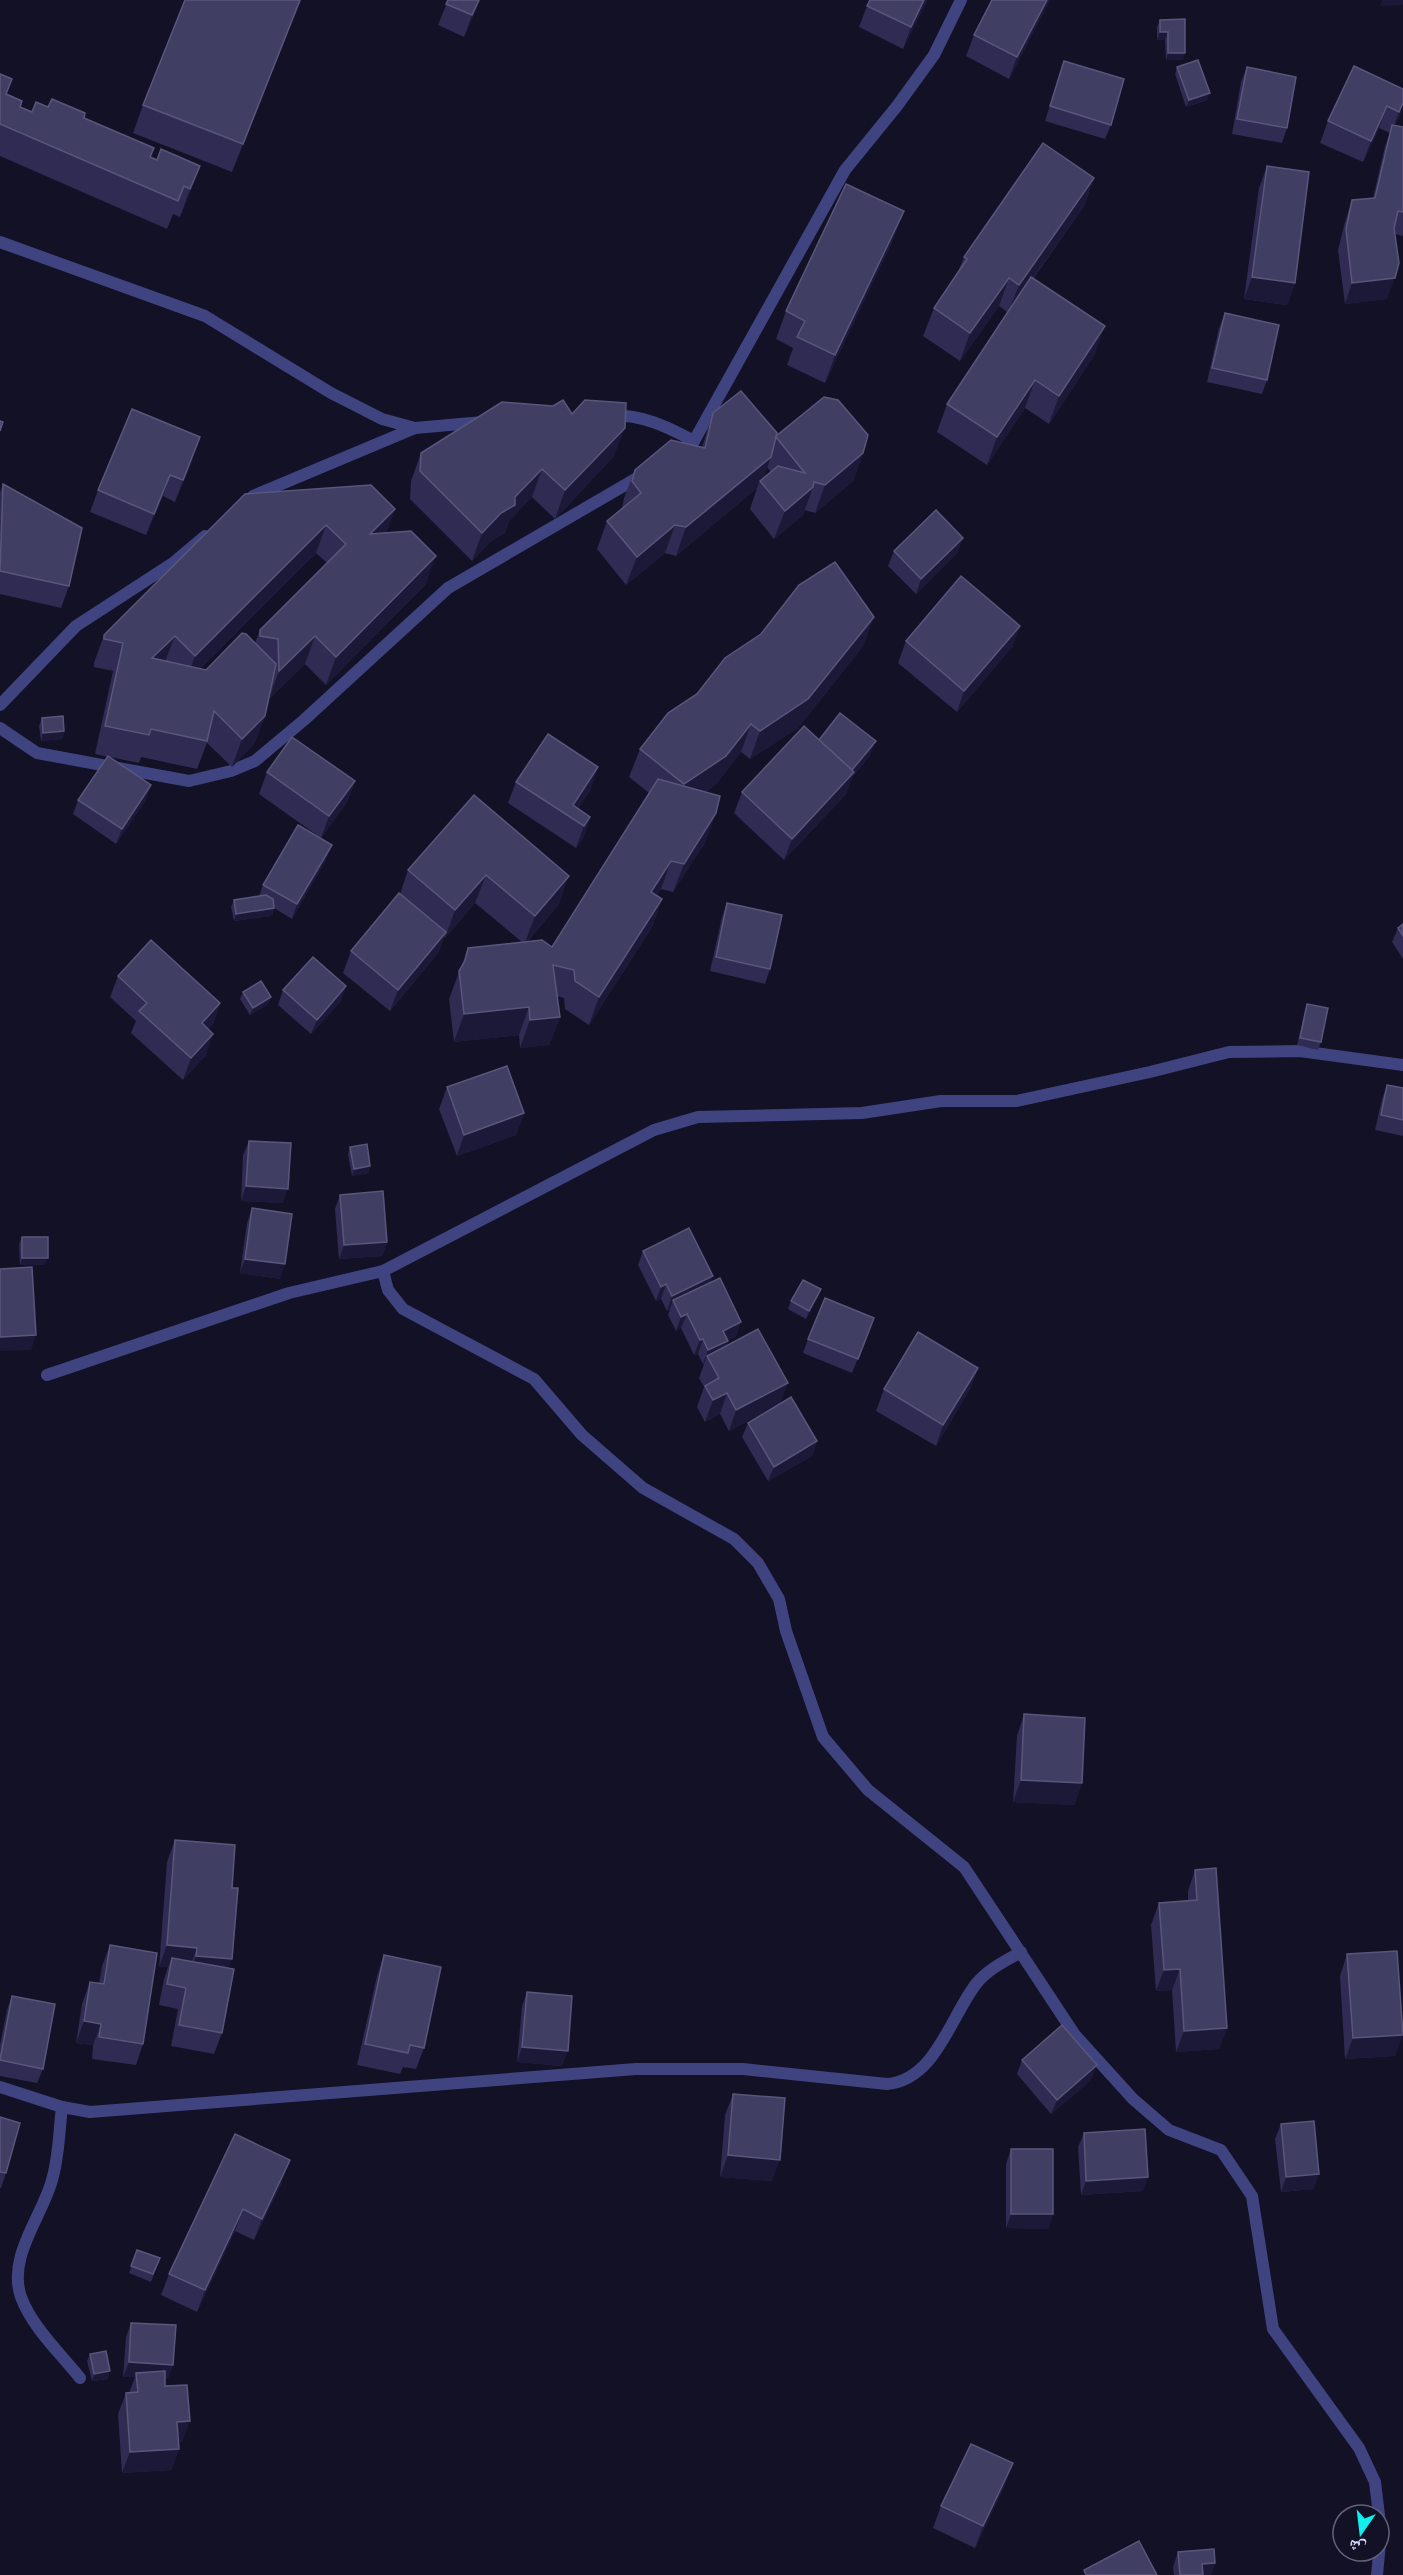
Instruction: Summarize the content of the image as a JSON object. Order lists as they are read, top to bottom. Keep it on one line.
{"north":"bottom"}
